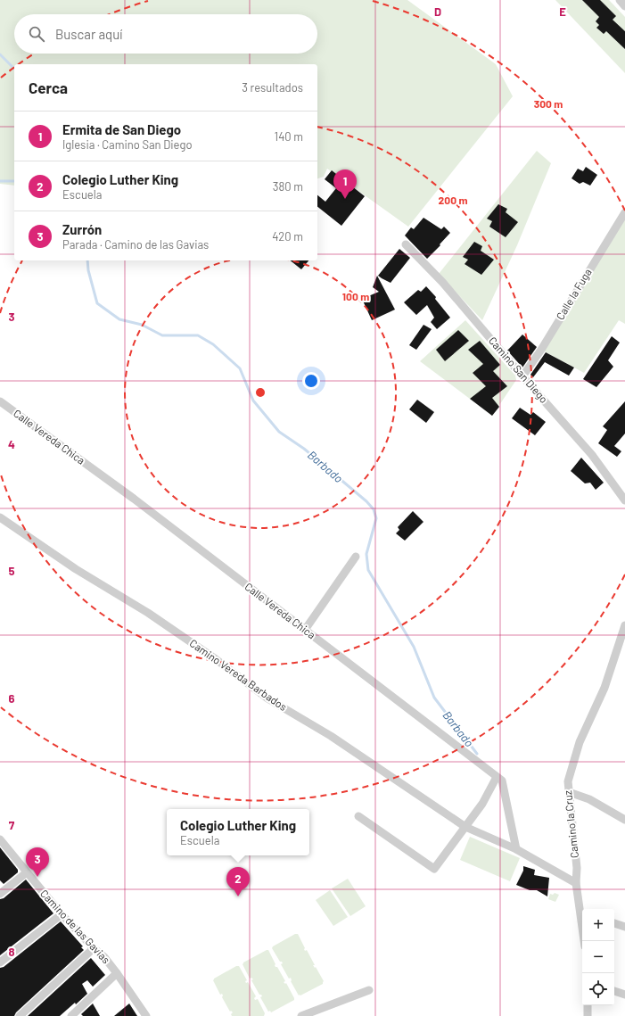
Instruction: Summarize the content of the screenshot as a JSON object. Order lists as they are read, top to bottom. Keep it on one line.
{"streets":{"street":["Calle la Fuga","Camino San Diego","Calle Vereda Chica","Camino Vereda Barbados","Camino la Cruz","Camino de las Gavias"]},"crossings":[["Calle la Fuga","Camino San Diego"],["Calle Vereda Chica","Camino Vereda Barbados"],["Camino Vereda Barbados","Camino la Cruz"]],"water":["Barbado"],"page":{"search":"Buscar aquí","heading":["Cerca","3 resultados"],"list":[{"mark":"1","name":"Ermita de San Diego","note":"Iglesia · Camino San Diego","value":"140 m"},{"mark":"2","name":"Colegio Luther King","note":"Escuela","value":"380 m"},{"mark":"3","name":"Zurrón","note":"Parada · Camino de las Gavias","value":"420 m"}],"pins":["1","3","2"],"popup":["Colegio Luther King","Escuela"],"map_buttons":["+","−"]},"grid":{"columns":["D","E"],"rows":["3","4","5","6","7","8"]},"rings":["300 m","200 m","100 m"]}
